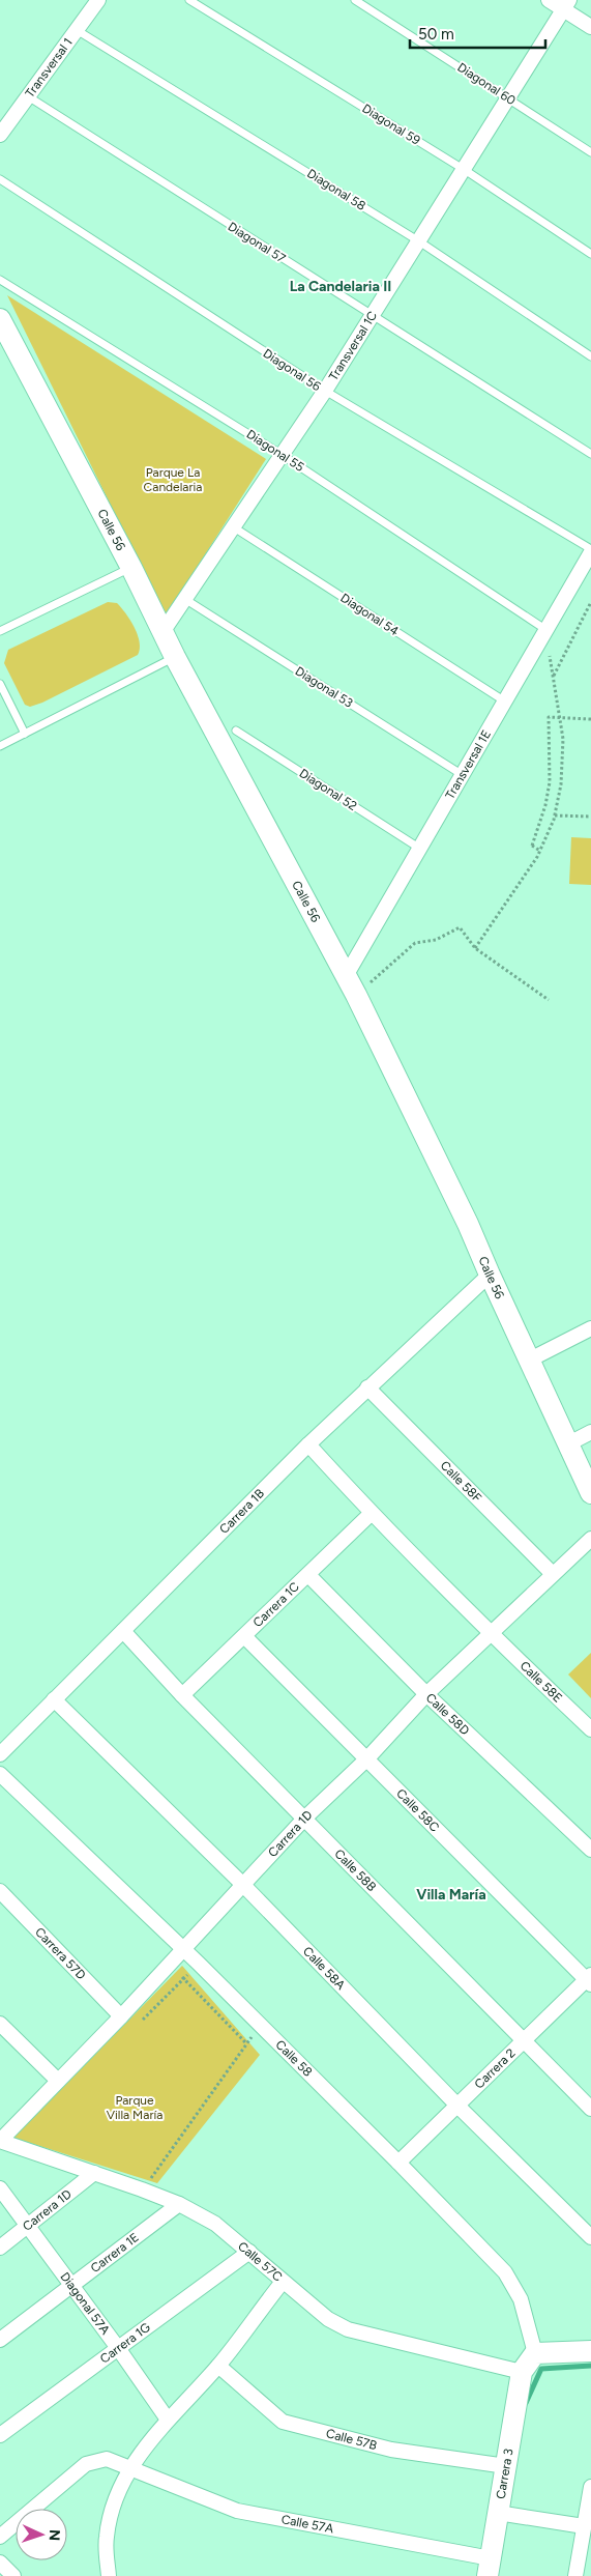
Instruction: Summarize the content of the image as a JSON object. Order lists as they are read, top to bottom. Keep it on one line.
{"streets":{"main road":["Calle 56","Carrera 3"],"street":["Transversal 1","Transversal 1C","Transversal 1E","Calle 58F","Carrera 1B","Carrera 1C","Calle 58E","Calle 58D","Calle 58C","Carrera 1D","Calle 58B","Carrera 57D","Calle 58A","Calle 58","Carrera 2","Carrera 1E","Calle 57C","Diagonal 57A","Carrera 1G","Calle 57B","Calle 57A"],"lane":["Diagonal 60","Diagonal 59","Diagonal 58","Diagonal 57","Diagonal 56","Diagonal 55","Diagonal 54","Diagonal 53","Diagonal 52"]},"crossings":[["Transversal 1","Diagonal 58"],["Transversal 1","Diagonal 57"],["Diagonal 60","Transversal 1C"],["Diagonal 59","Transversal 1C"],["Diagonal 58","Transversal 1C"],["Diagonal 57","Transversal 1C"],["Transversal 1C","Diagonal 56"],["Transversal 1C","Diagonal 55"],["Transversal 1C","Calle 56"],["Transversal 1C","Diagonal 54"],["Transversal 1C","Diagonal 53"],["Diagonal 56","Transversal 1E"],["Diagonal 55","Transversal 1E"],["Calle 56","Transversal 1E"],["Calle 56","Carrera 1B"],["Diagonal 54","Transversal 1E"],["Diagonal 53","Transversal 1E"],["Transversal 1E","Diagonal 52"],["Calle 58F","Carrera 1B"],["Calle 58F","Carrera 1D"],["Carrera 1B","Calle 58B"],["Carrera 1B","Calle 58A"],["Carrera 1C","Calle 58D"],["Carrera 1C","Calle 58C"],["Carrera 1C","Calle 58B"],["Calle 58E","Carrera 1D"],["Calle 58D","Carrera 1D"],["Calle 58C","Carrera 1D"],["Calle 58C","Carrera 2"],["Carrera 1D","Calle 58B"],["Carrera 1D","Carrera 57D"],["Carrera 1D","Calle 58A"],["Carrera 1D","Calle 58"],["Carrera 1D","Calle 57C"],["Carrera 1D","Diagonal 57A"],["Calle 58B","Carrera 2"],["Calle 58A","Carrera 2"],["Calle 58","Carrera 2"],["Carrera 1E","Calle 57C"],["Carrera 1E","Diagonal 57A"],["Calle 57C","Carrera 1G"],["Calle 57C","Carrera 3"],["Diagonal 57A","Carrera 1G"],["Calle 57B","Carrera 3"],["Carrera 3","Calle 57A"]],"districts":["La Candelaria II","Villa María"],"parks":["Parque La Candelaria","Parque Villa María"],"scale_bar":"50 m","north":"right"}
